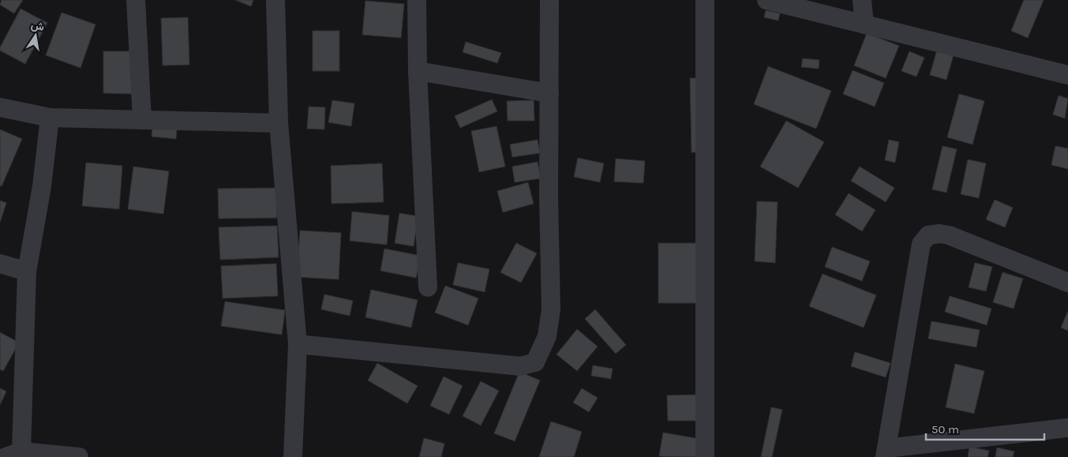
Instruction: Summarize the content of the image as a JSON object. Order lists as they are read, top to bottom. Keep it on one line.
{"scale_bar":"50 m","north":"top"}
